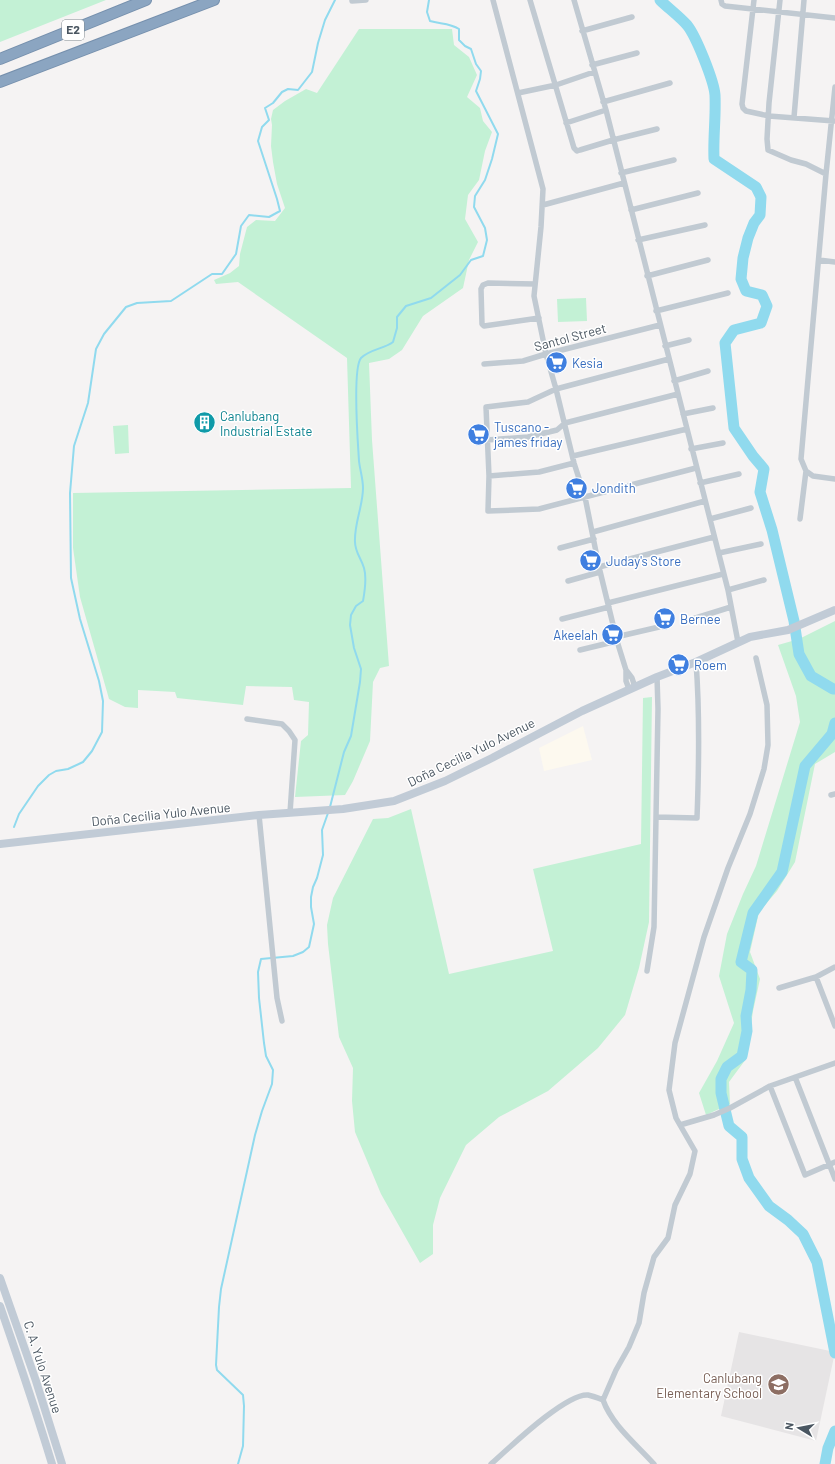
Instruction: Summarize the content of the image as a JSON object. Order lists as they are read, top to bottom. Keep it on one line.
{"streets":{"highway":["E2"],"main road":["Doña Cecilia Yulo Avenue","C. A. Yulo Avenue"],"street":["Santol Street"]},"places":{"supermarket":["Kesia","Tuscano - james friday","Jondith","Juday's Store","Bernee","Akeelah","Roem"],"building":["Canlubang Industrial Estate"],"school or university":["Canlubang Elementary School"]},"north":"left"}
